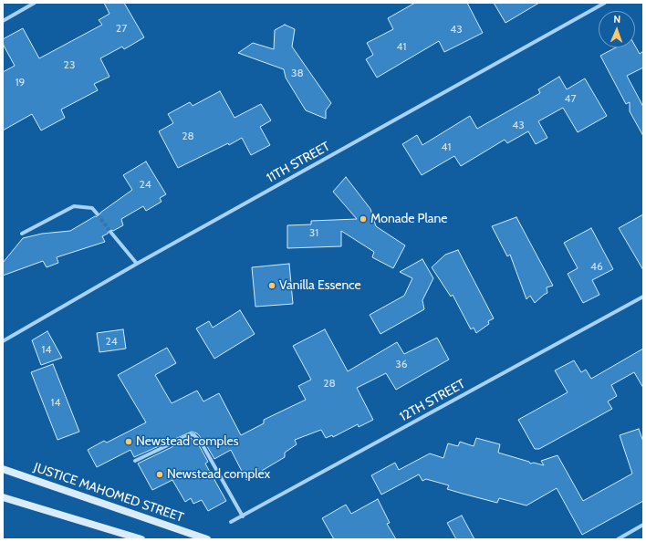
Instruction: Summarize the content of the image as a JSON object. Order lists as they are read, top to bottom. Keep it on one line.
{"streets":{"main road":["JUSTICE MAHOMED STREET"],"street":["11TH STREET","12TH STREET"]},"places":["Monade Plane","Vanilla Essence","Newstead comples","Newstead complex"],"house_numbers":["27","43","41","23","38","19","47","43","28","41","24","31","46","24","14","36","28","14"],"north":"top"}
